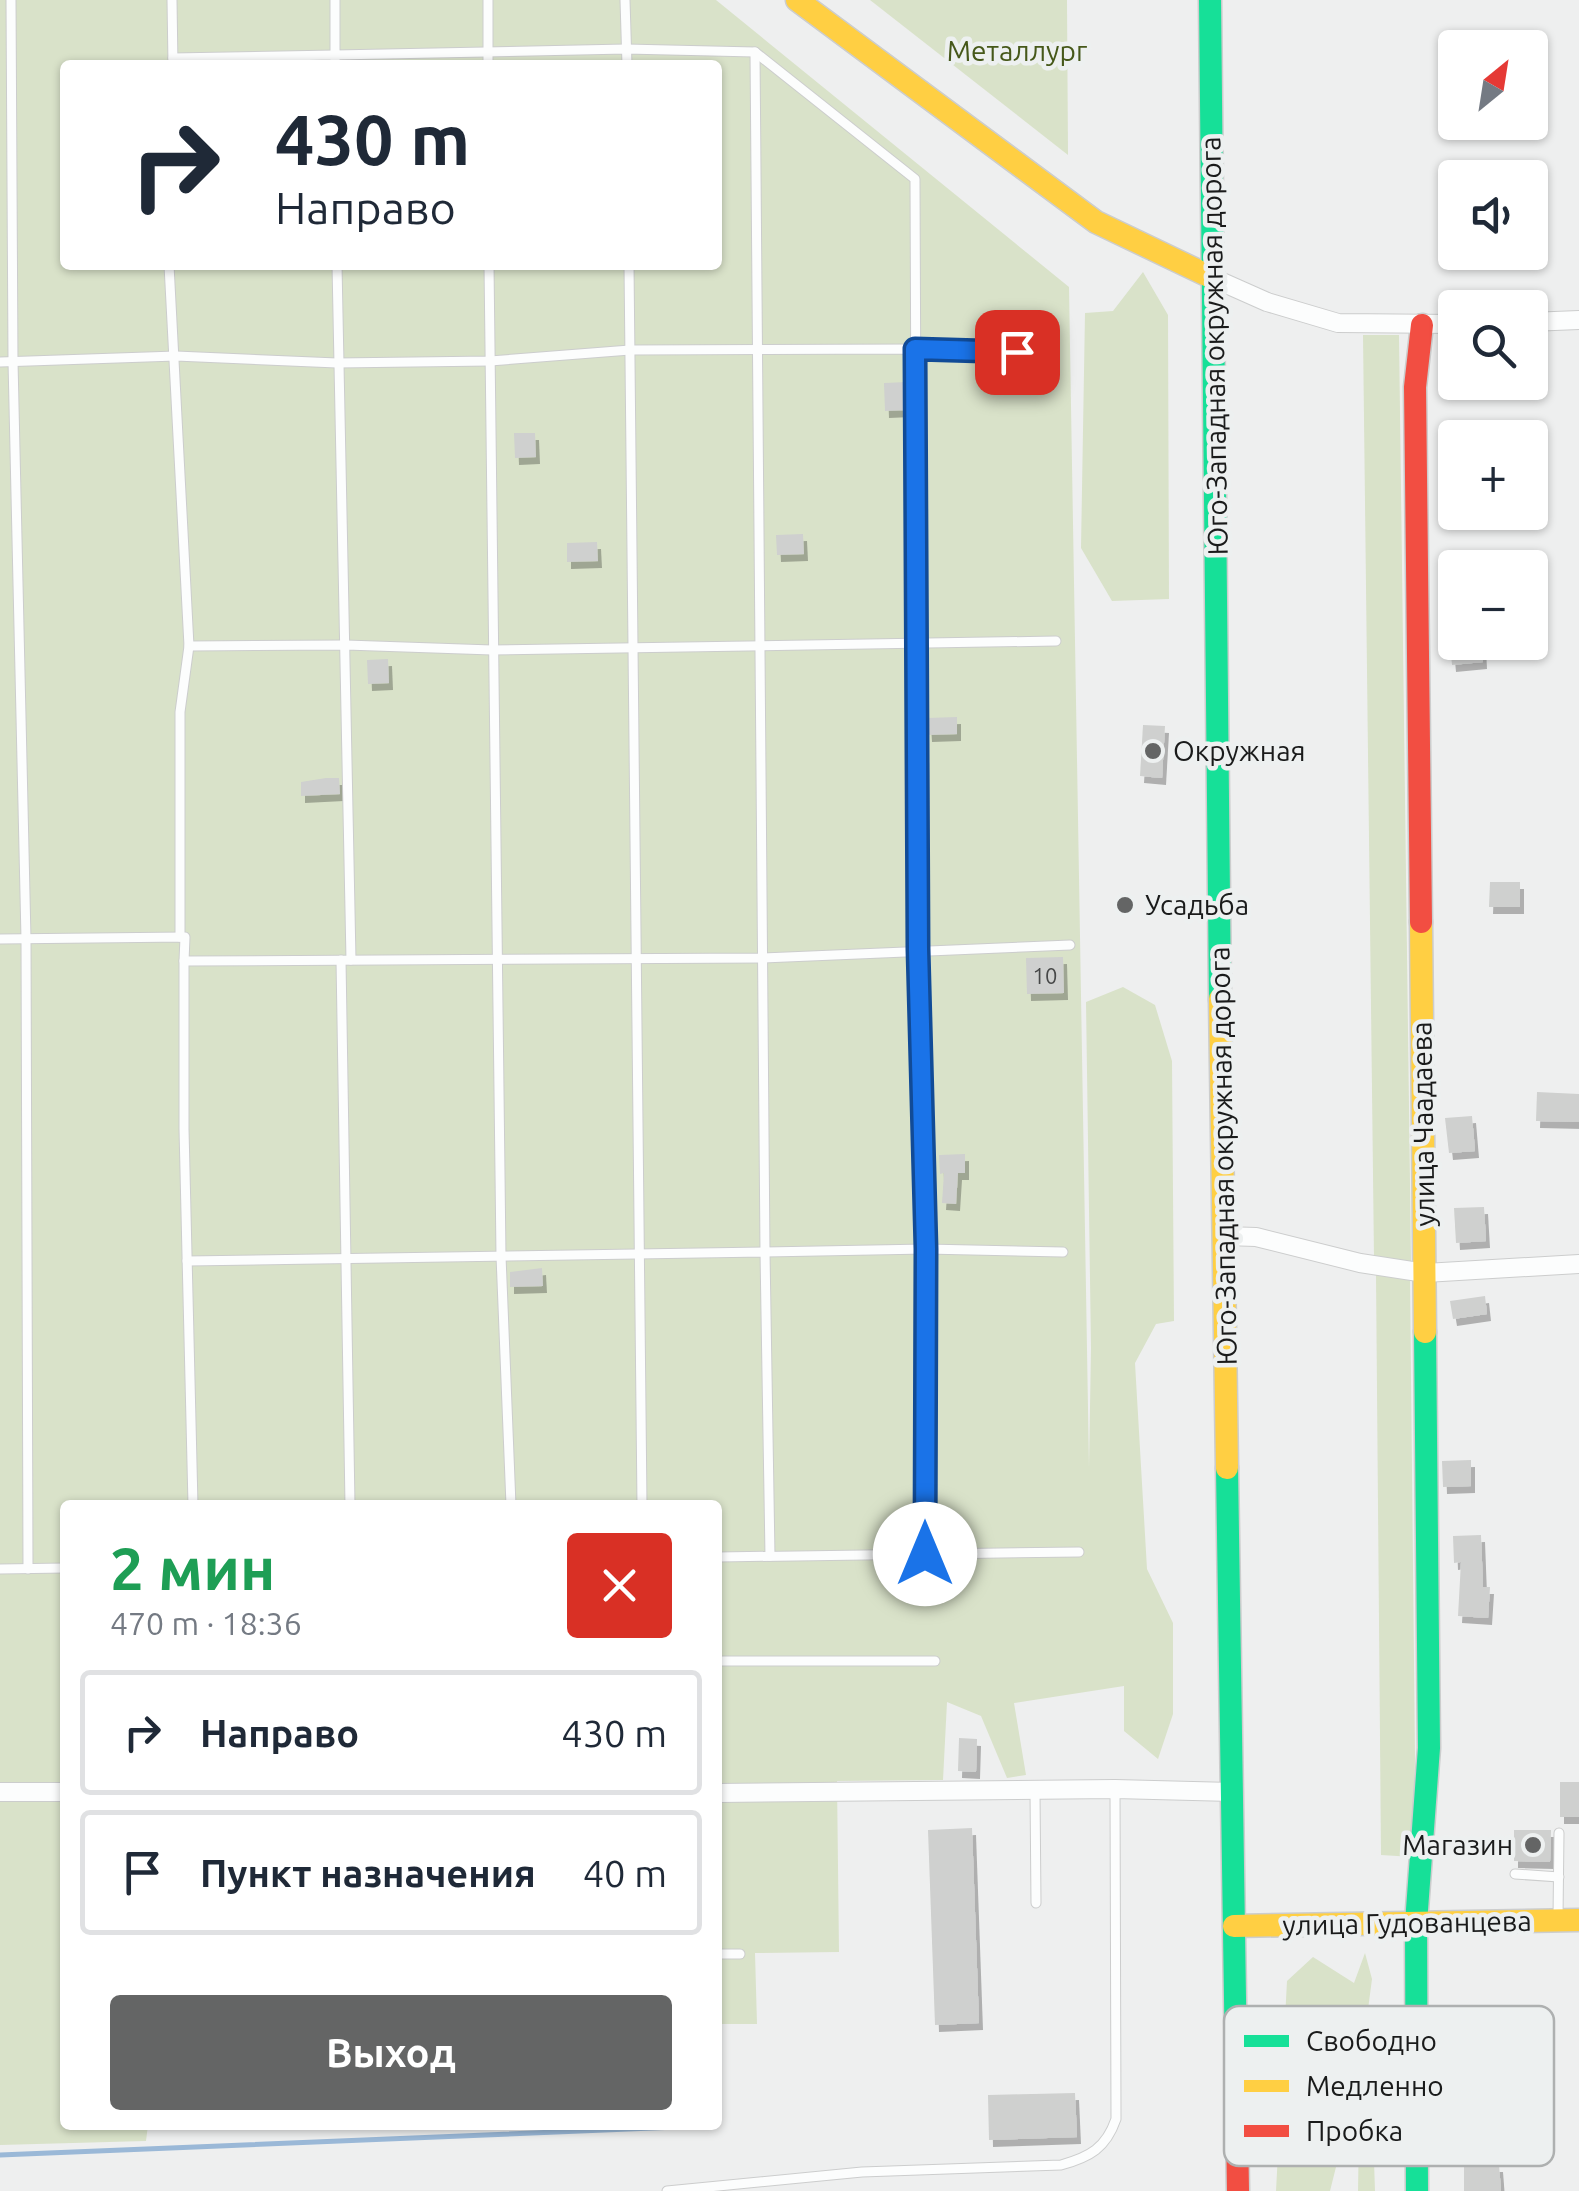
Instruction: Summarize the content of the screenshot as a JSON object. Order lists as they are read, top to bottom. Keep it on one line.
{"streets":{"main road":["Юго-Западная окружная дорога","улица Чаадаева","улица Гудованцева"]},"crossings":[["Юго-Западная окружная дорога","улица Гудованцева"],["улица Чаадаева","улица Гудованцева"]],"parks":["Металлург"],"places":["Окружная","Усадьба","Магазин"],"house_numbers":["10"],"legend":["Свободно","Медленно","Пробка"],"north":"top right","page":{"map_buttons":["+","−"],"turn":["430 m","Направо"],"heading":["2 мин","470 m · 18:36"],"list":[{"name":"Направо","value":"430 m"},{"name":"Пункт назначения","value":"40 m"}],"buttons":"Выход"}}
